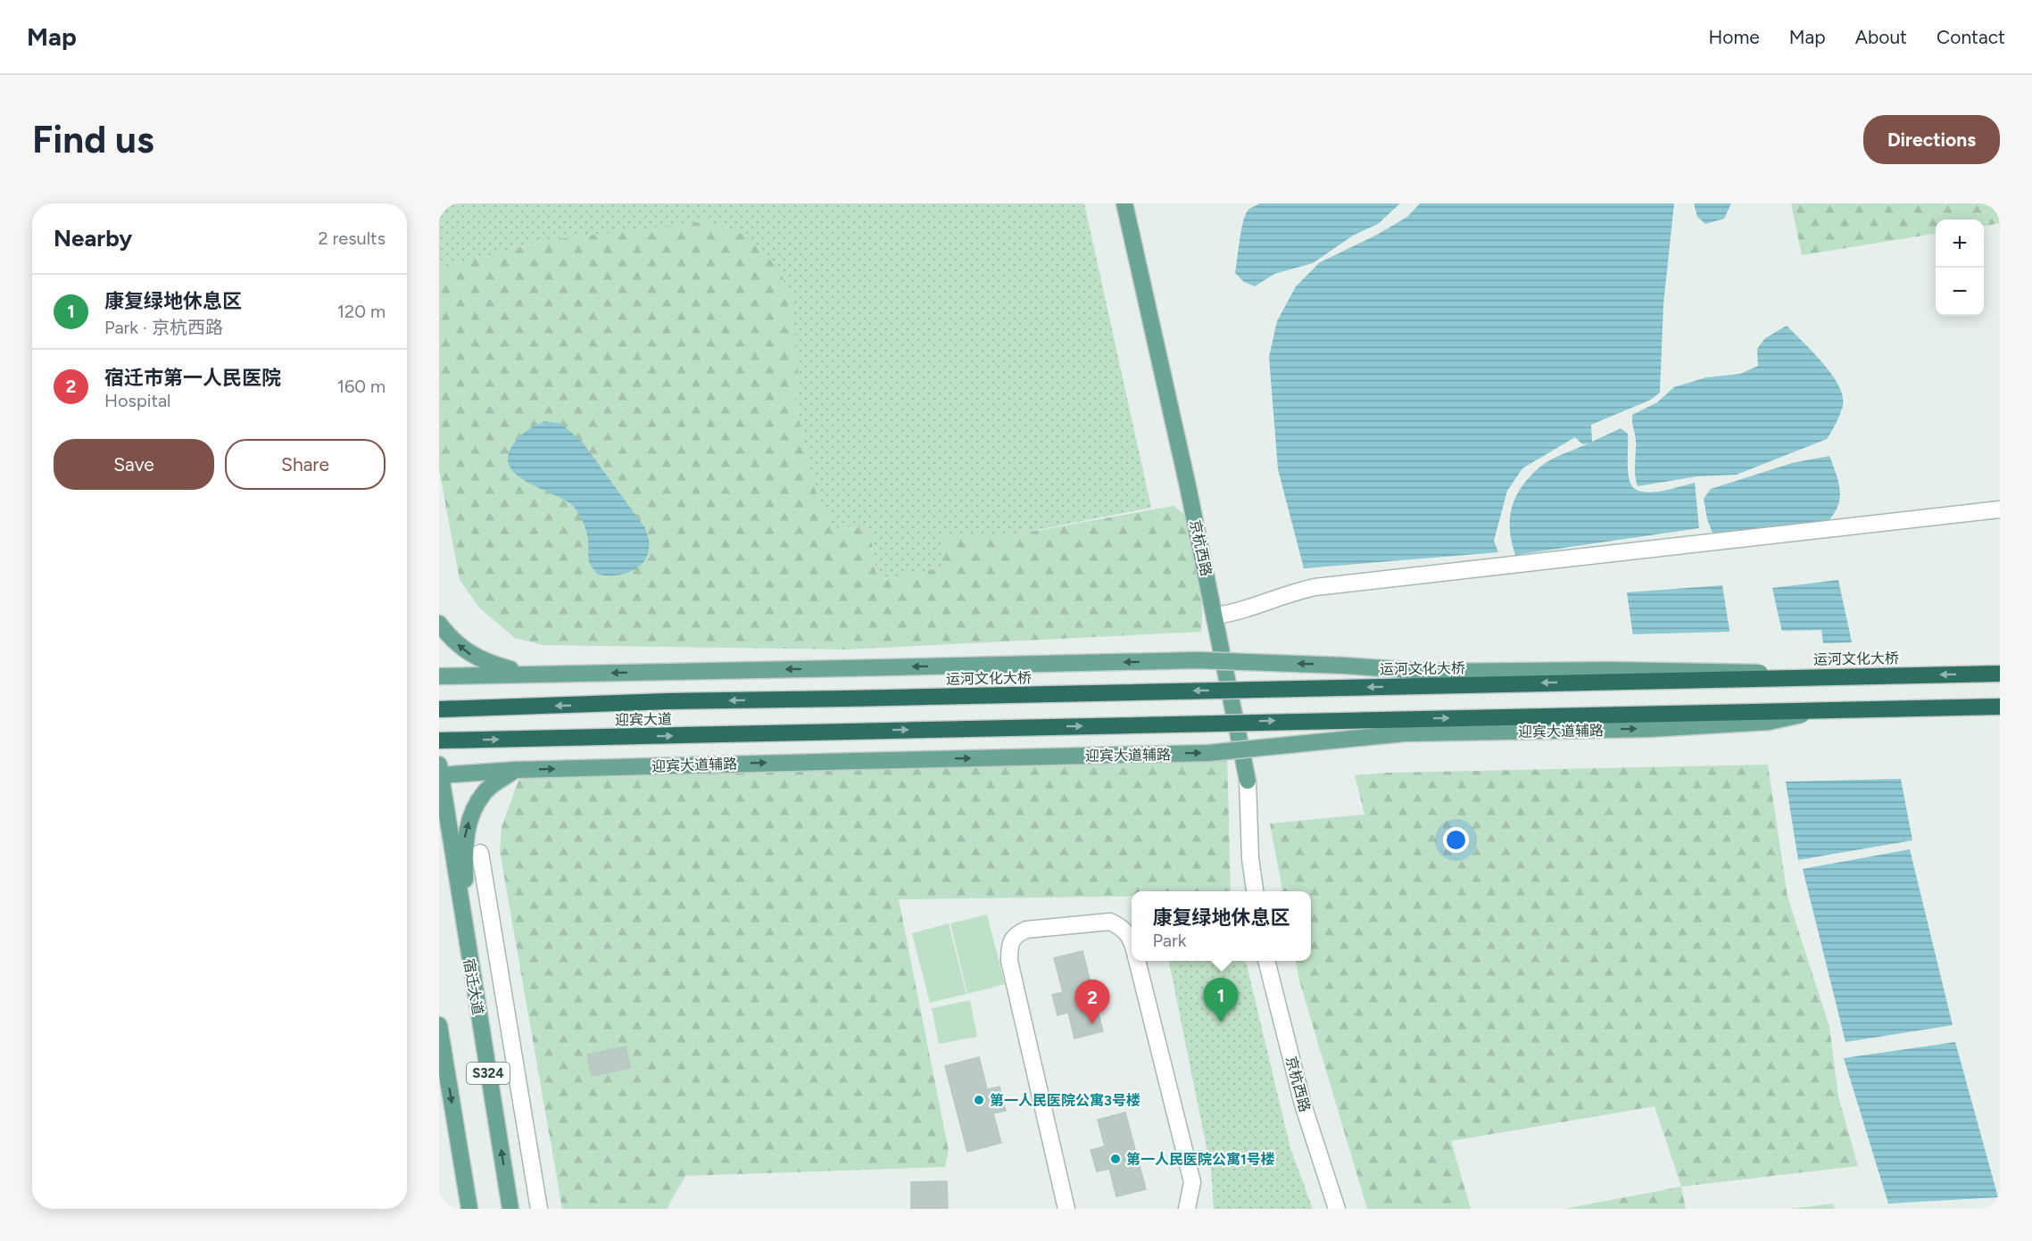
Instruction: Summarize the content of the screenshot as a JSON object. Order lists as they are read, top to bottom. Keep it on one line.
{"streets":{"highway":["运河文化大桥","迎宾大道"],"main road":["京杭西路","迎宾大道辅路","宿迁大道","S324"]},"crossings":[["运河文化大桥","迎宾大道"],["迎宾大道","迎宾大道辅路"],["迎宾大道辅路","宿迁大道"]],"one_way":["运河文化大桥"],"places":["第一人民医院公寓3号楼","第一人民医院公寓1号楼"],"page":{"header":"Map","nav":["Home","Map","About","Contact"],"buttons":["Directions",["Save","Share"]],"title":"Find us","heading":["Nearby","2 results"],"map_buttons":["+","−"],"list":[{"mark":"1","name":"康复绿地休息区","note":"Park · 京杭西路","value":"120 m"},{"mark":"2","name":"宿迁市第一人民医院","note":"Hospital","value":"160 m"}],"popup":["康复绿地休息区","Park"],"pins":["1","2"]}}
